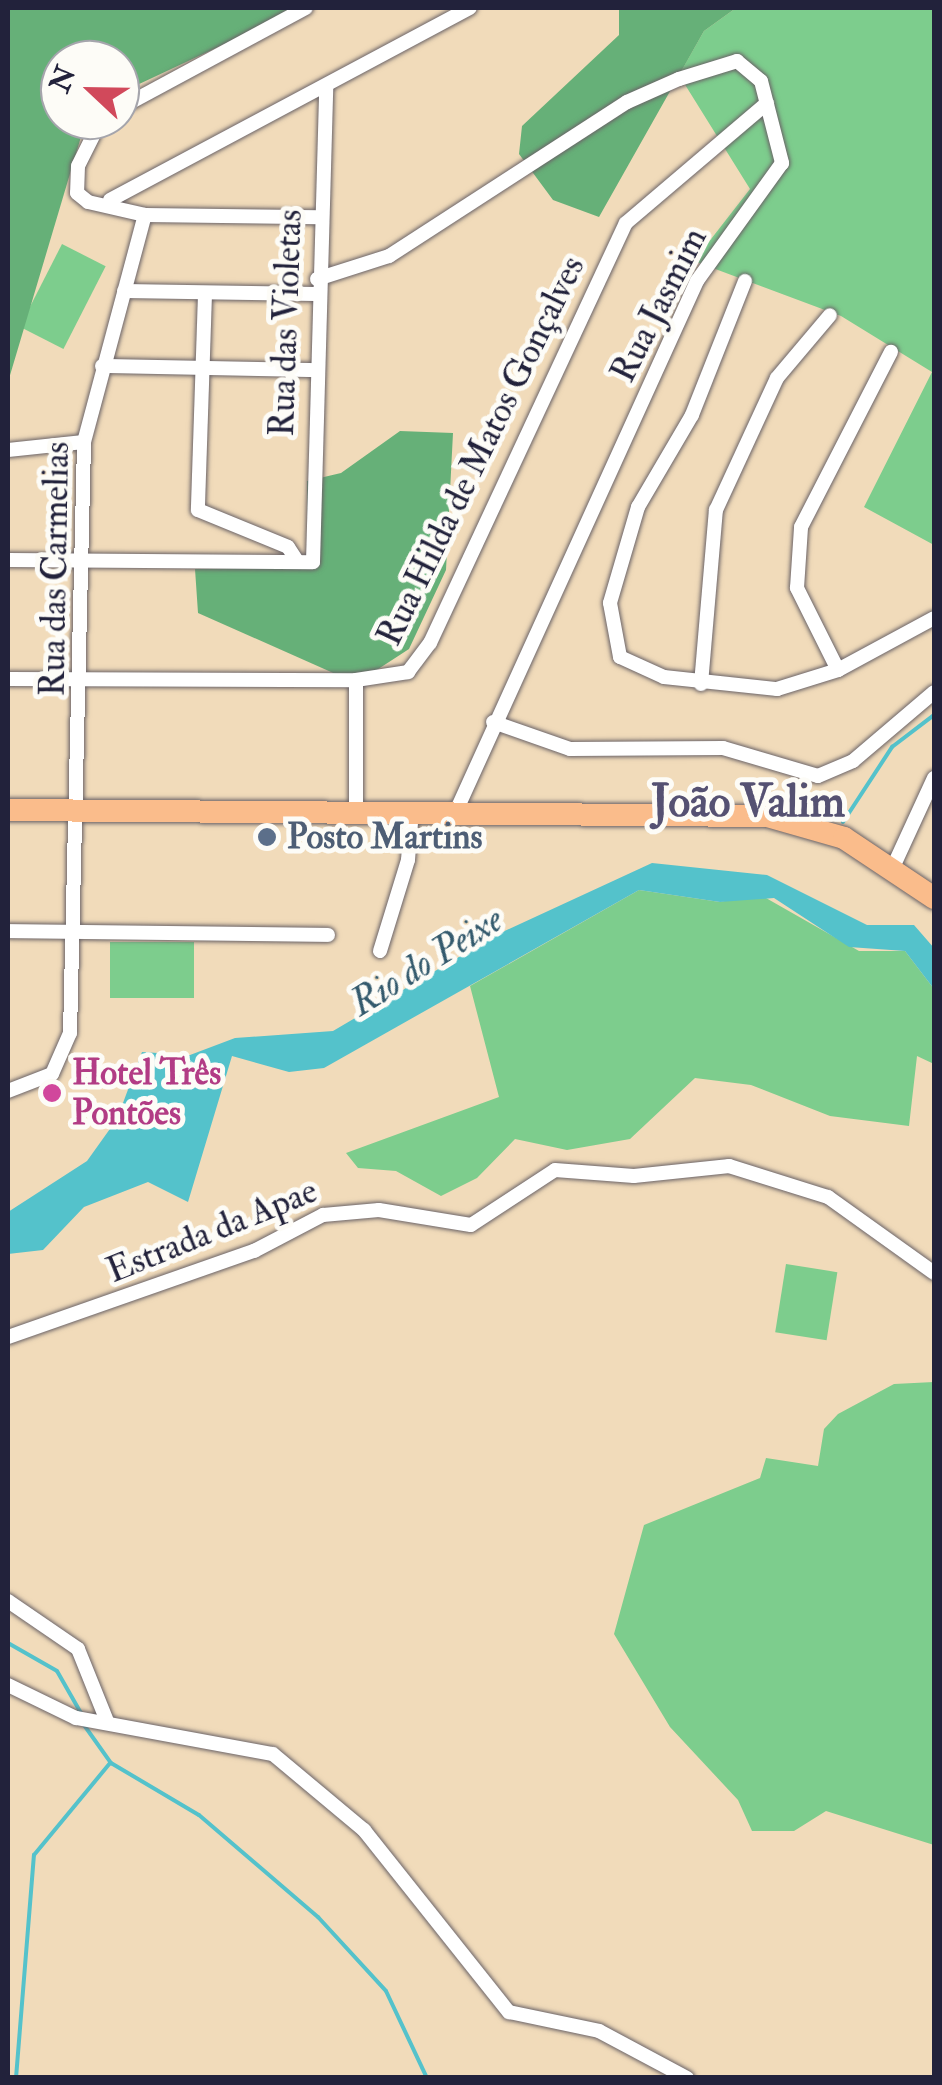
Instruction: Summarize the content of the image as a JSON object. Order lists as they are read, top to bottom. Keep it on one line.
{"streets":{"street":["Rua Jasmim","Rua das Violetas","Rua Hilda de Matos Gonçalves","Rua das Carmelias","Estrada da Apae"]},"crossings":[["Rua Jasmim","Rua das Violetas"],["Rua Jasmim","Rua Hilda de Matos Gonçalves"],["Rua Hilda de Matos Gonçalves","Rua das Carmelias"]],"districts":["João Valim"],"water":["Rio do Peixe"],"places":["Posto Martins","Hotel Três Pontões"],"north":"left"}
